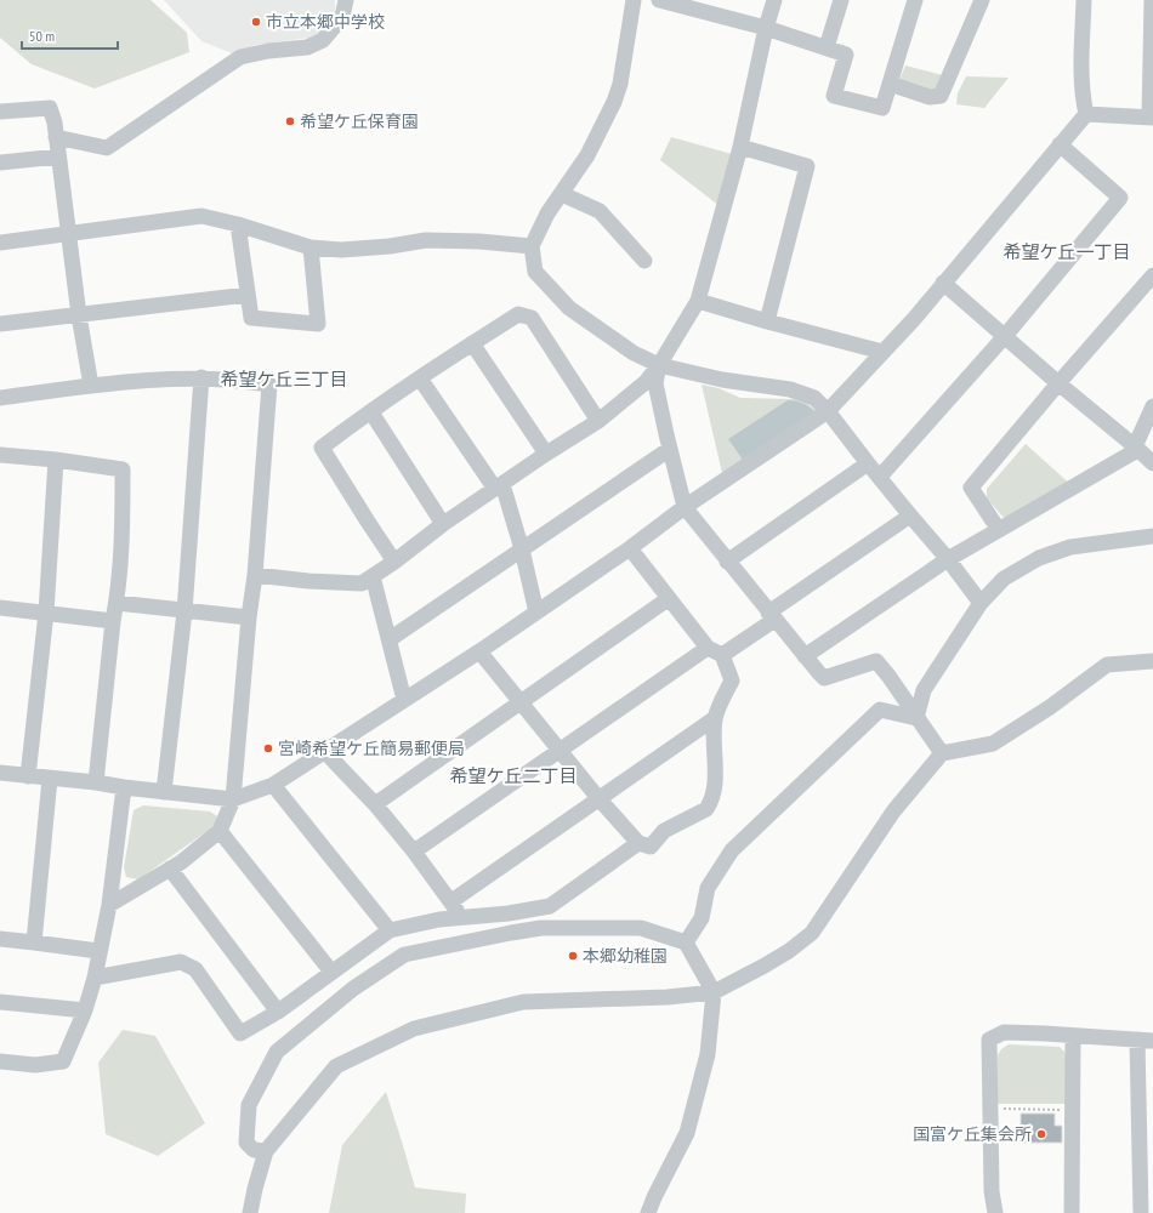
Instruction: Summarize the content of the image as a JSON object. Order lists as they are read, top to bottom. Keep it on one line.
{"districts":["希望ケ丘一丁目","希望ケ丘三丁目","希望ケ丘二丁目"],"places":["市立本郷中学校","希望ケ丘保育園","宮崎希望ケ丘簡易郵便局","本郷幼稚園","国富ケ丘集会所"],"scale_bar":"50 m"}
